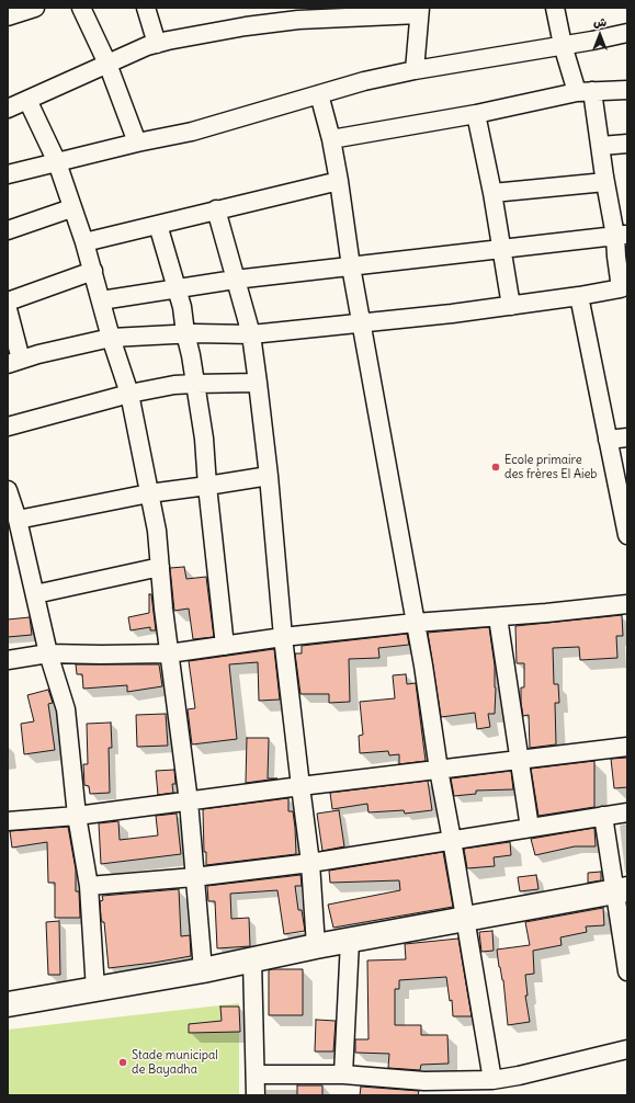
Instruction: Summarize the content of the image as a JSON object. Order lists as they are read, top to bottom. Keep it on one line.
{"places":["Ecole primaire des frères El Aieb","Stade municipal de Bayadha"],"north":"top"}
